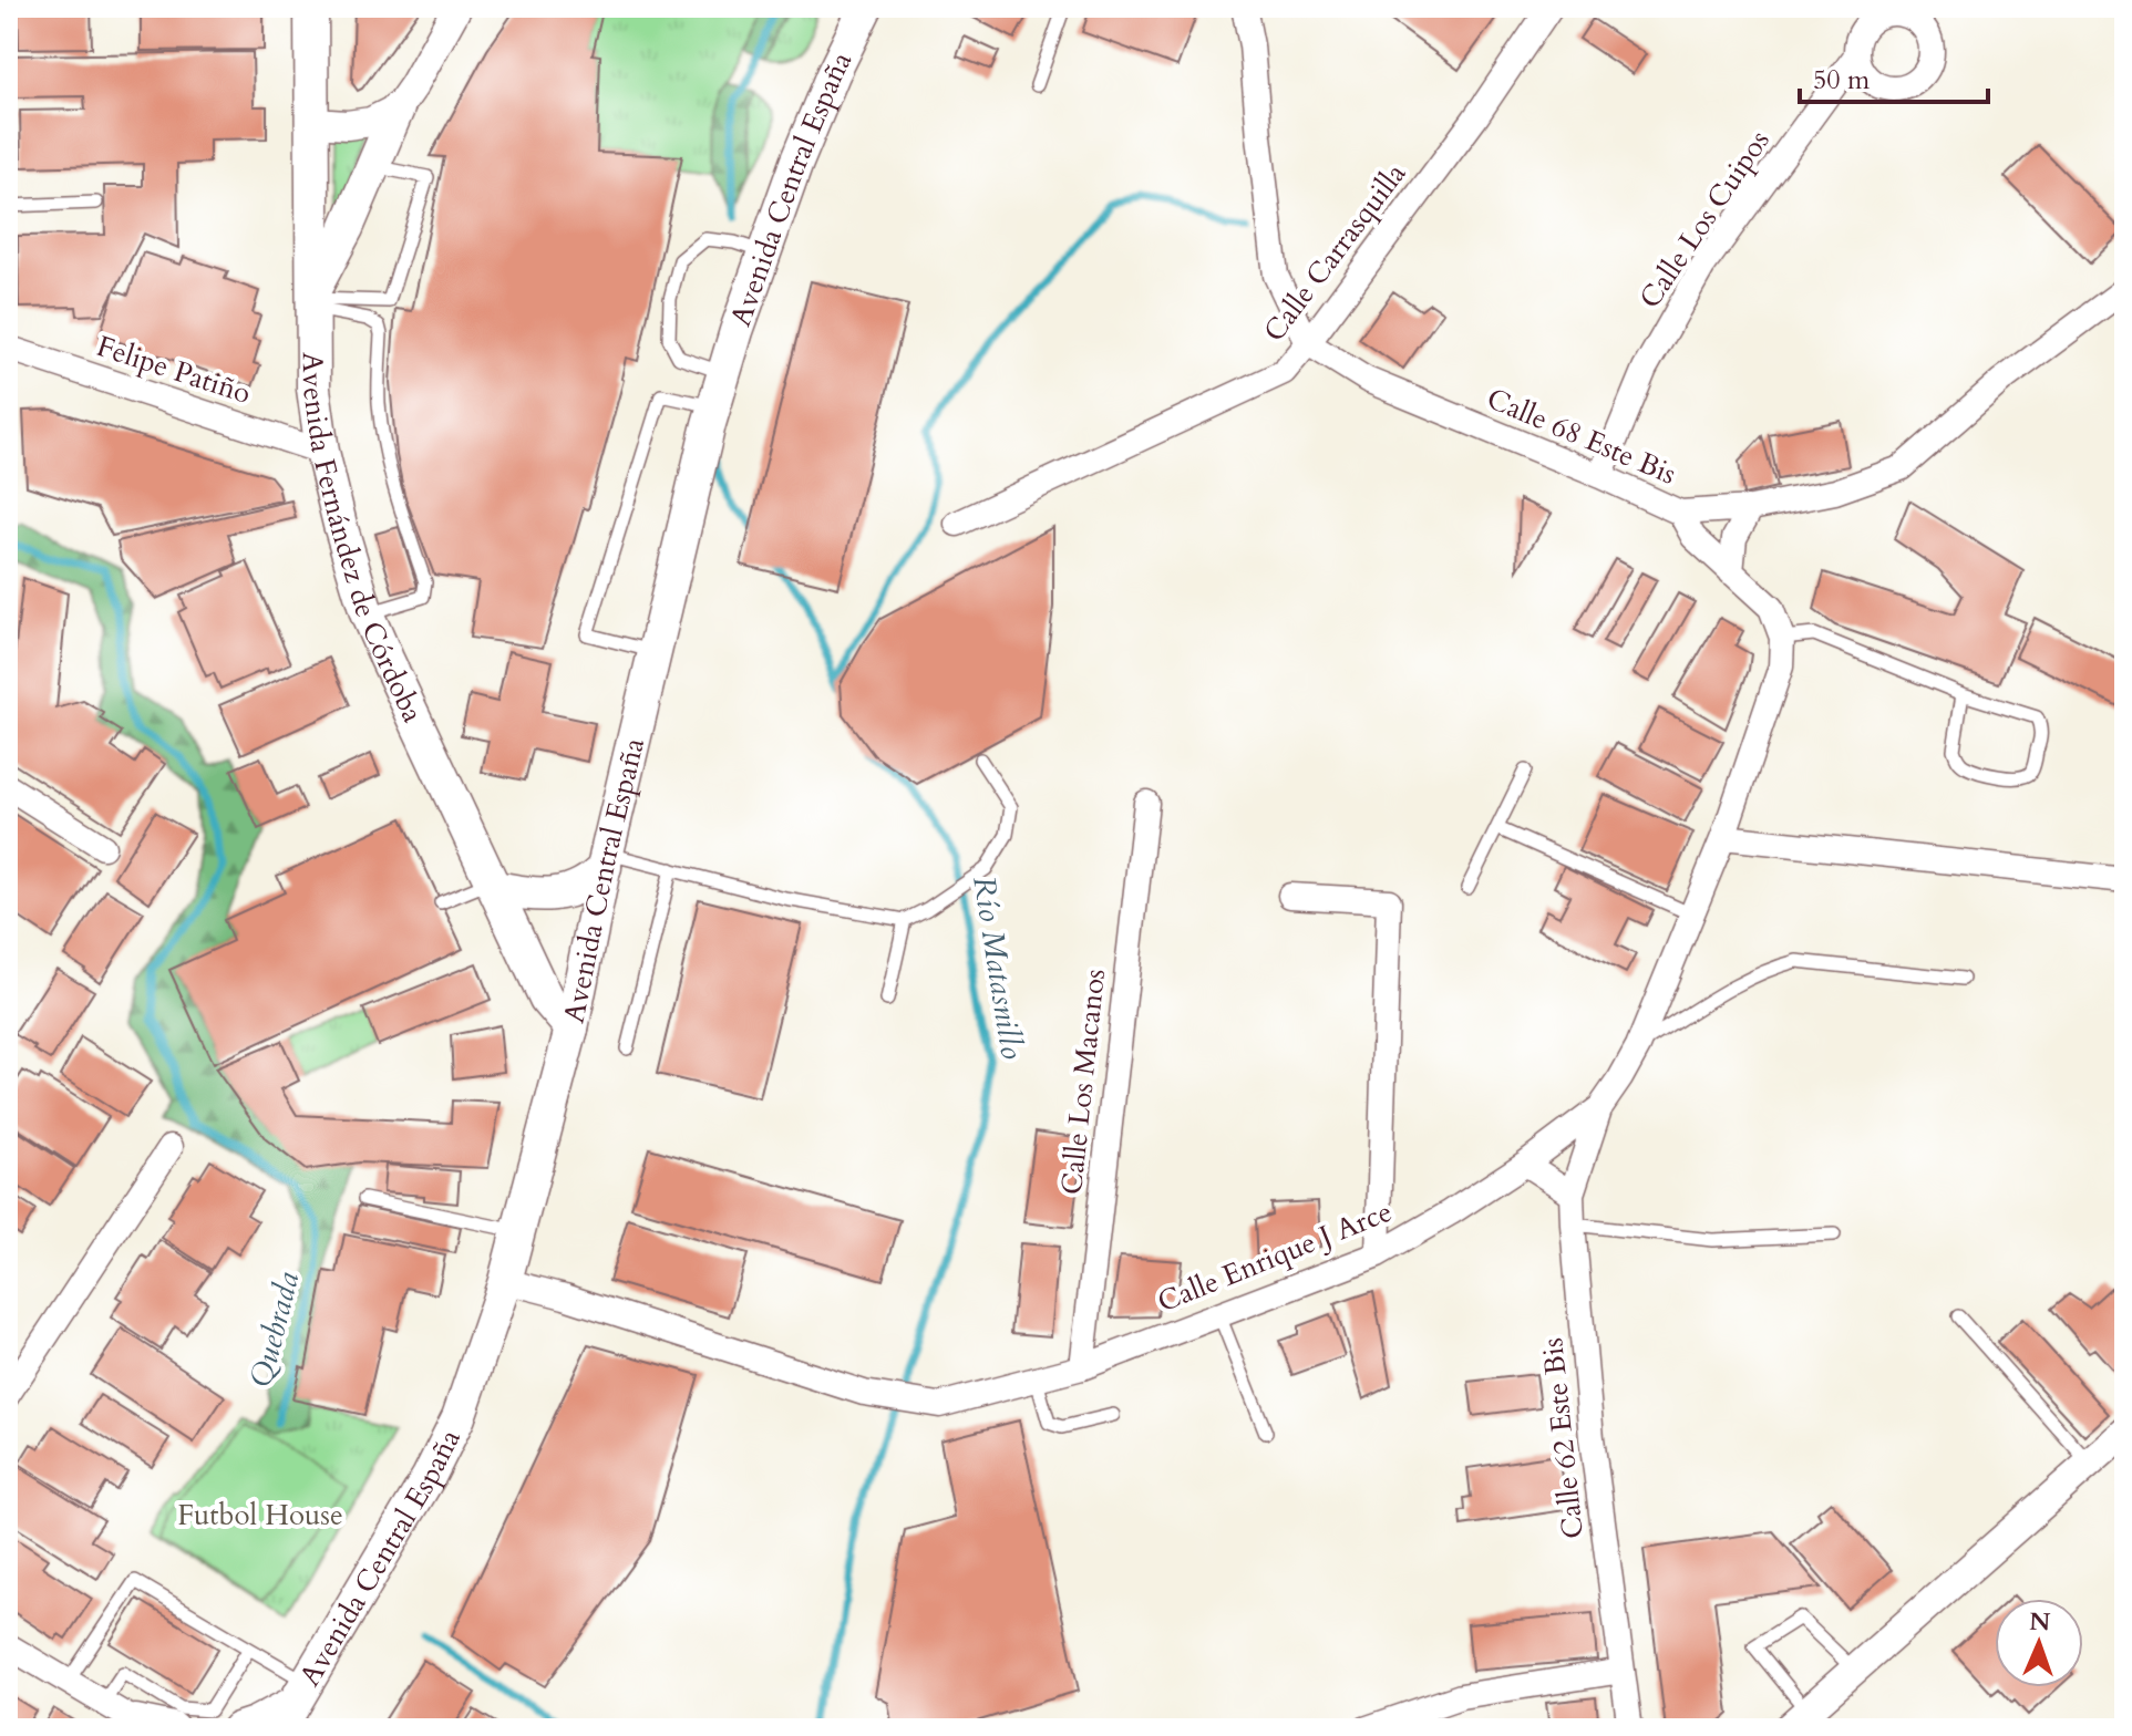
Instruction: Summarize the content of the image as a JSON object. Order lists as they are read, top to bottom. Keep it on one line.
{"streets":{"main road":["Avenida Central España","Avenida Fernández de Córdoba"],"street":["Calle Los Cuipos","Calle Carrasquilla","Felipe Patiño","Calle 68 Este Bis","Calle Los Macanos","Calle Enrique J Arce","Calle 62 Este Bis"]},"crossings":[["Avenida Central España","Avenida Fernández de Córdoba"],["Avenida Central España","Calle Enrique J Arce"],["Calle Los Cuipos","Calle 68 Este Bis"],["Calle Carrasquilla","Calle 68 Este Bis"],["Felipe Patiño","Avenida Fernández de Córdoba"],["Calle Los Macanos","Calle Enrique J Arce"]],"water":["Río Matasnillo","Quebrada"],"parks":["Futbol House"],"scale_bar":"50 m","north":"top"}
